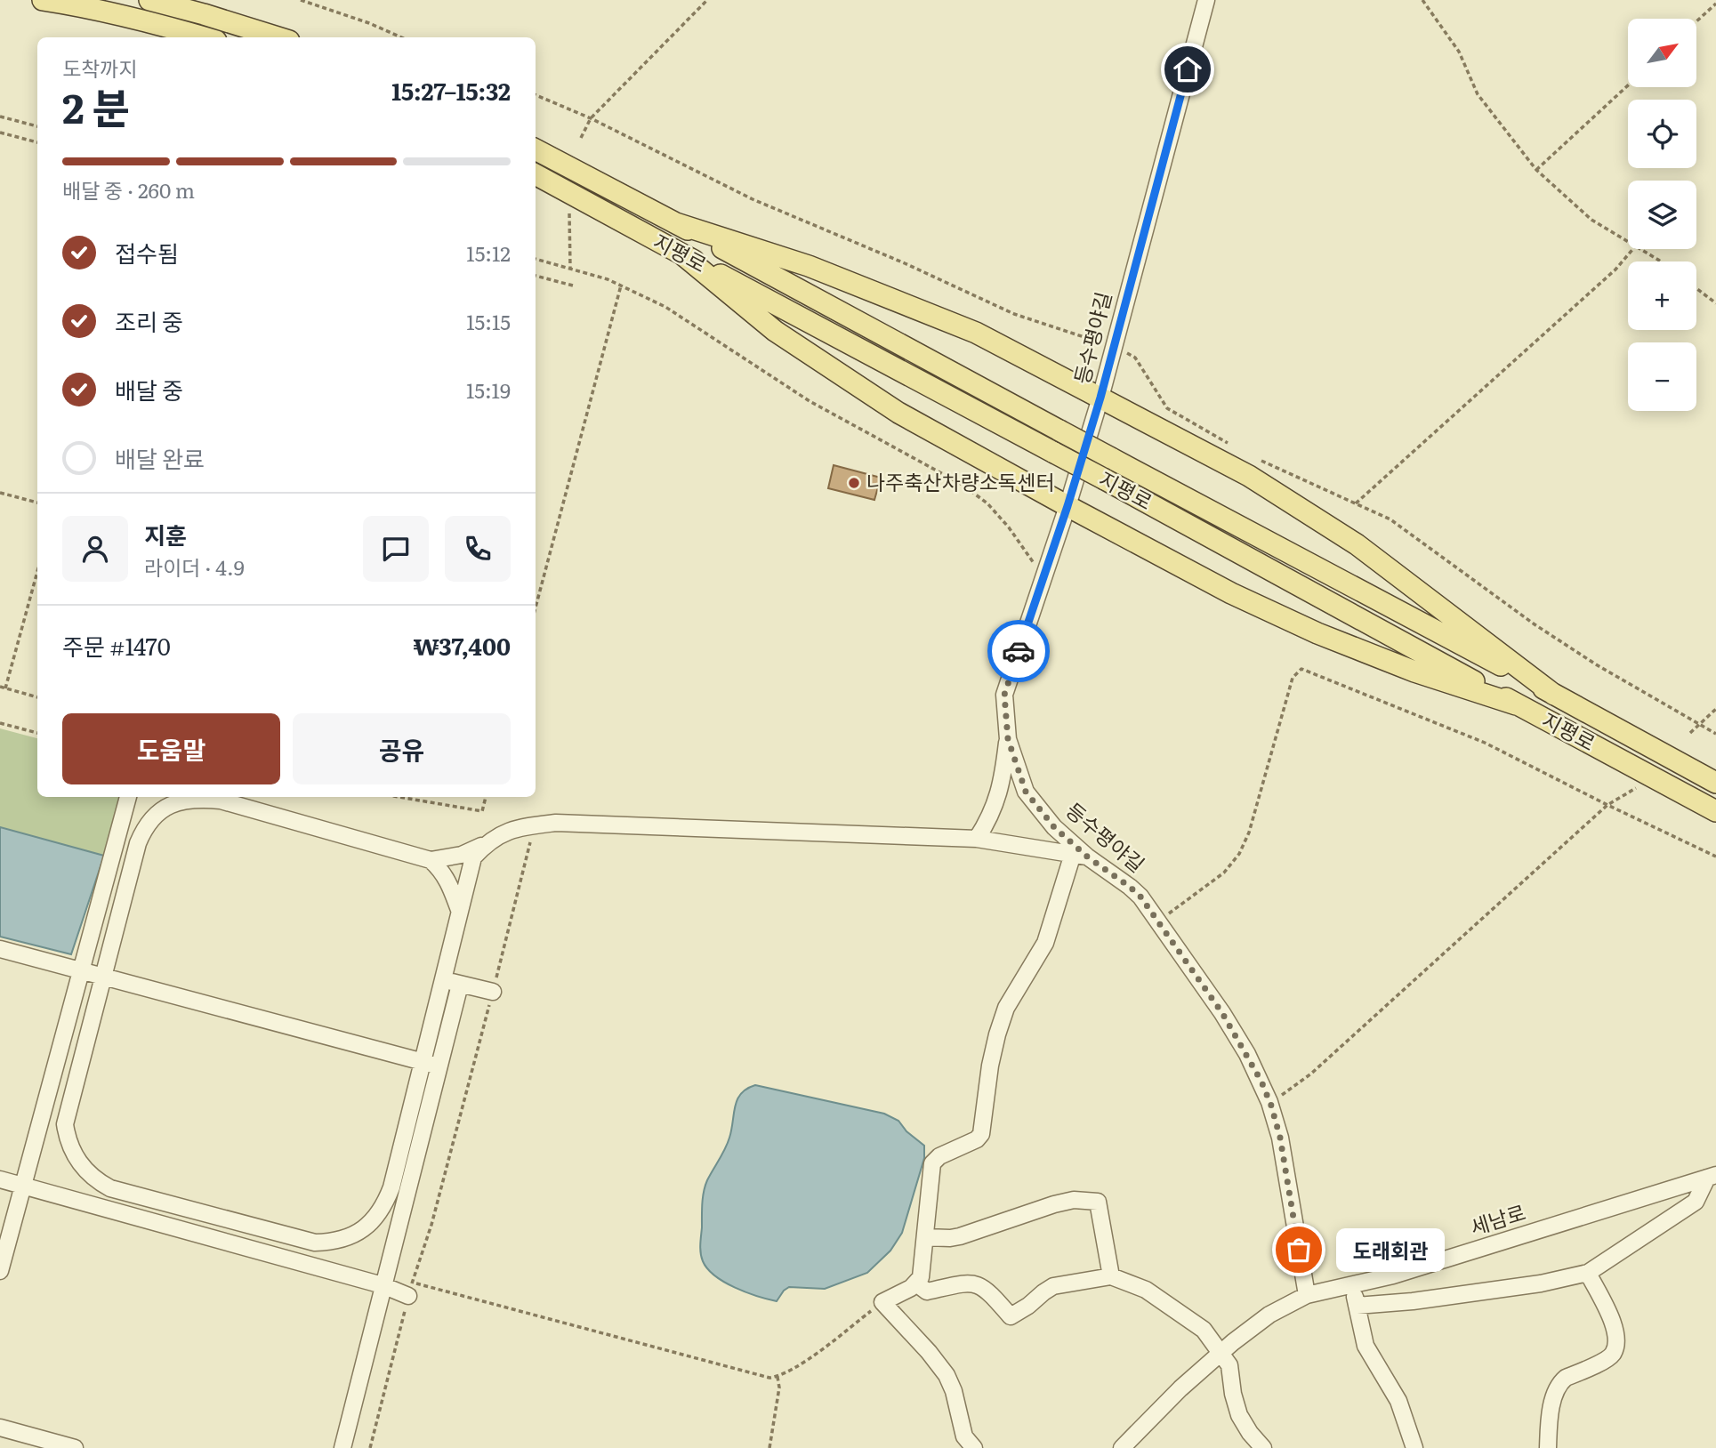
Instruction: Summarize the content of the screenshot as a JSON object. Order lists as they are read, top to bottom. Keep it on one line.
{"streets":{"main road":["지평로"],"street":["등수평야길","세남로"]},"crossings":[["등수평야길","세남로"]],"places":["나주축산차량소독센터","도래회관"],"north":"top right","page":{"map_buttons":["+","−"],"heading":["2 분","도착까지","15:27–15:32"],"panel":["지훈","라이더 · 4.9","주문 #1470","₩37,400"],"bar":"배달 중 · 260 m","list":[["접수됨","15:12"],["조리 중","15:15"],["배달 중","15:19"],"배달 완료"],"buttons":["도움말","공유"],"bubble":"도래회관"}}
